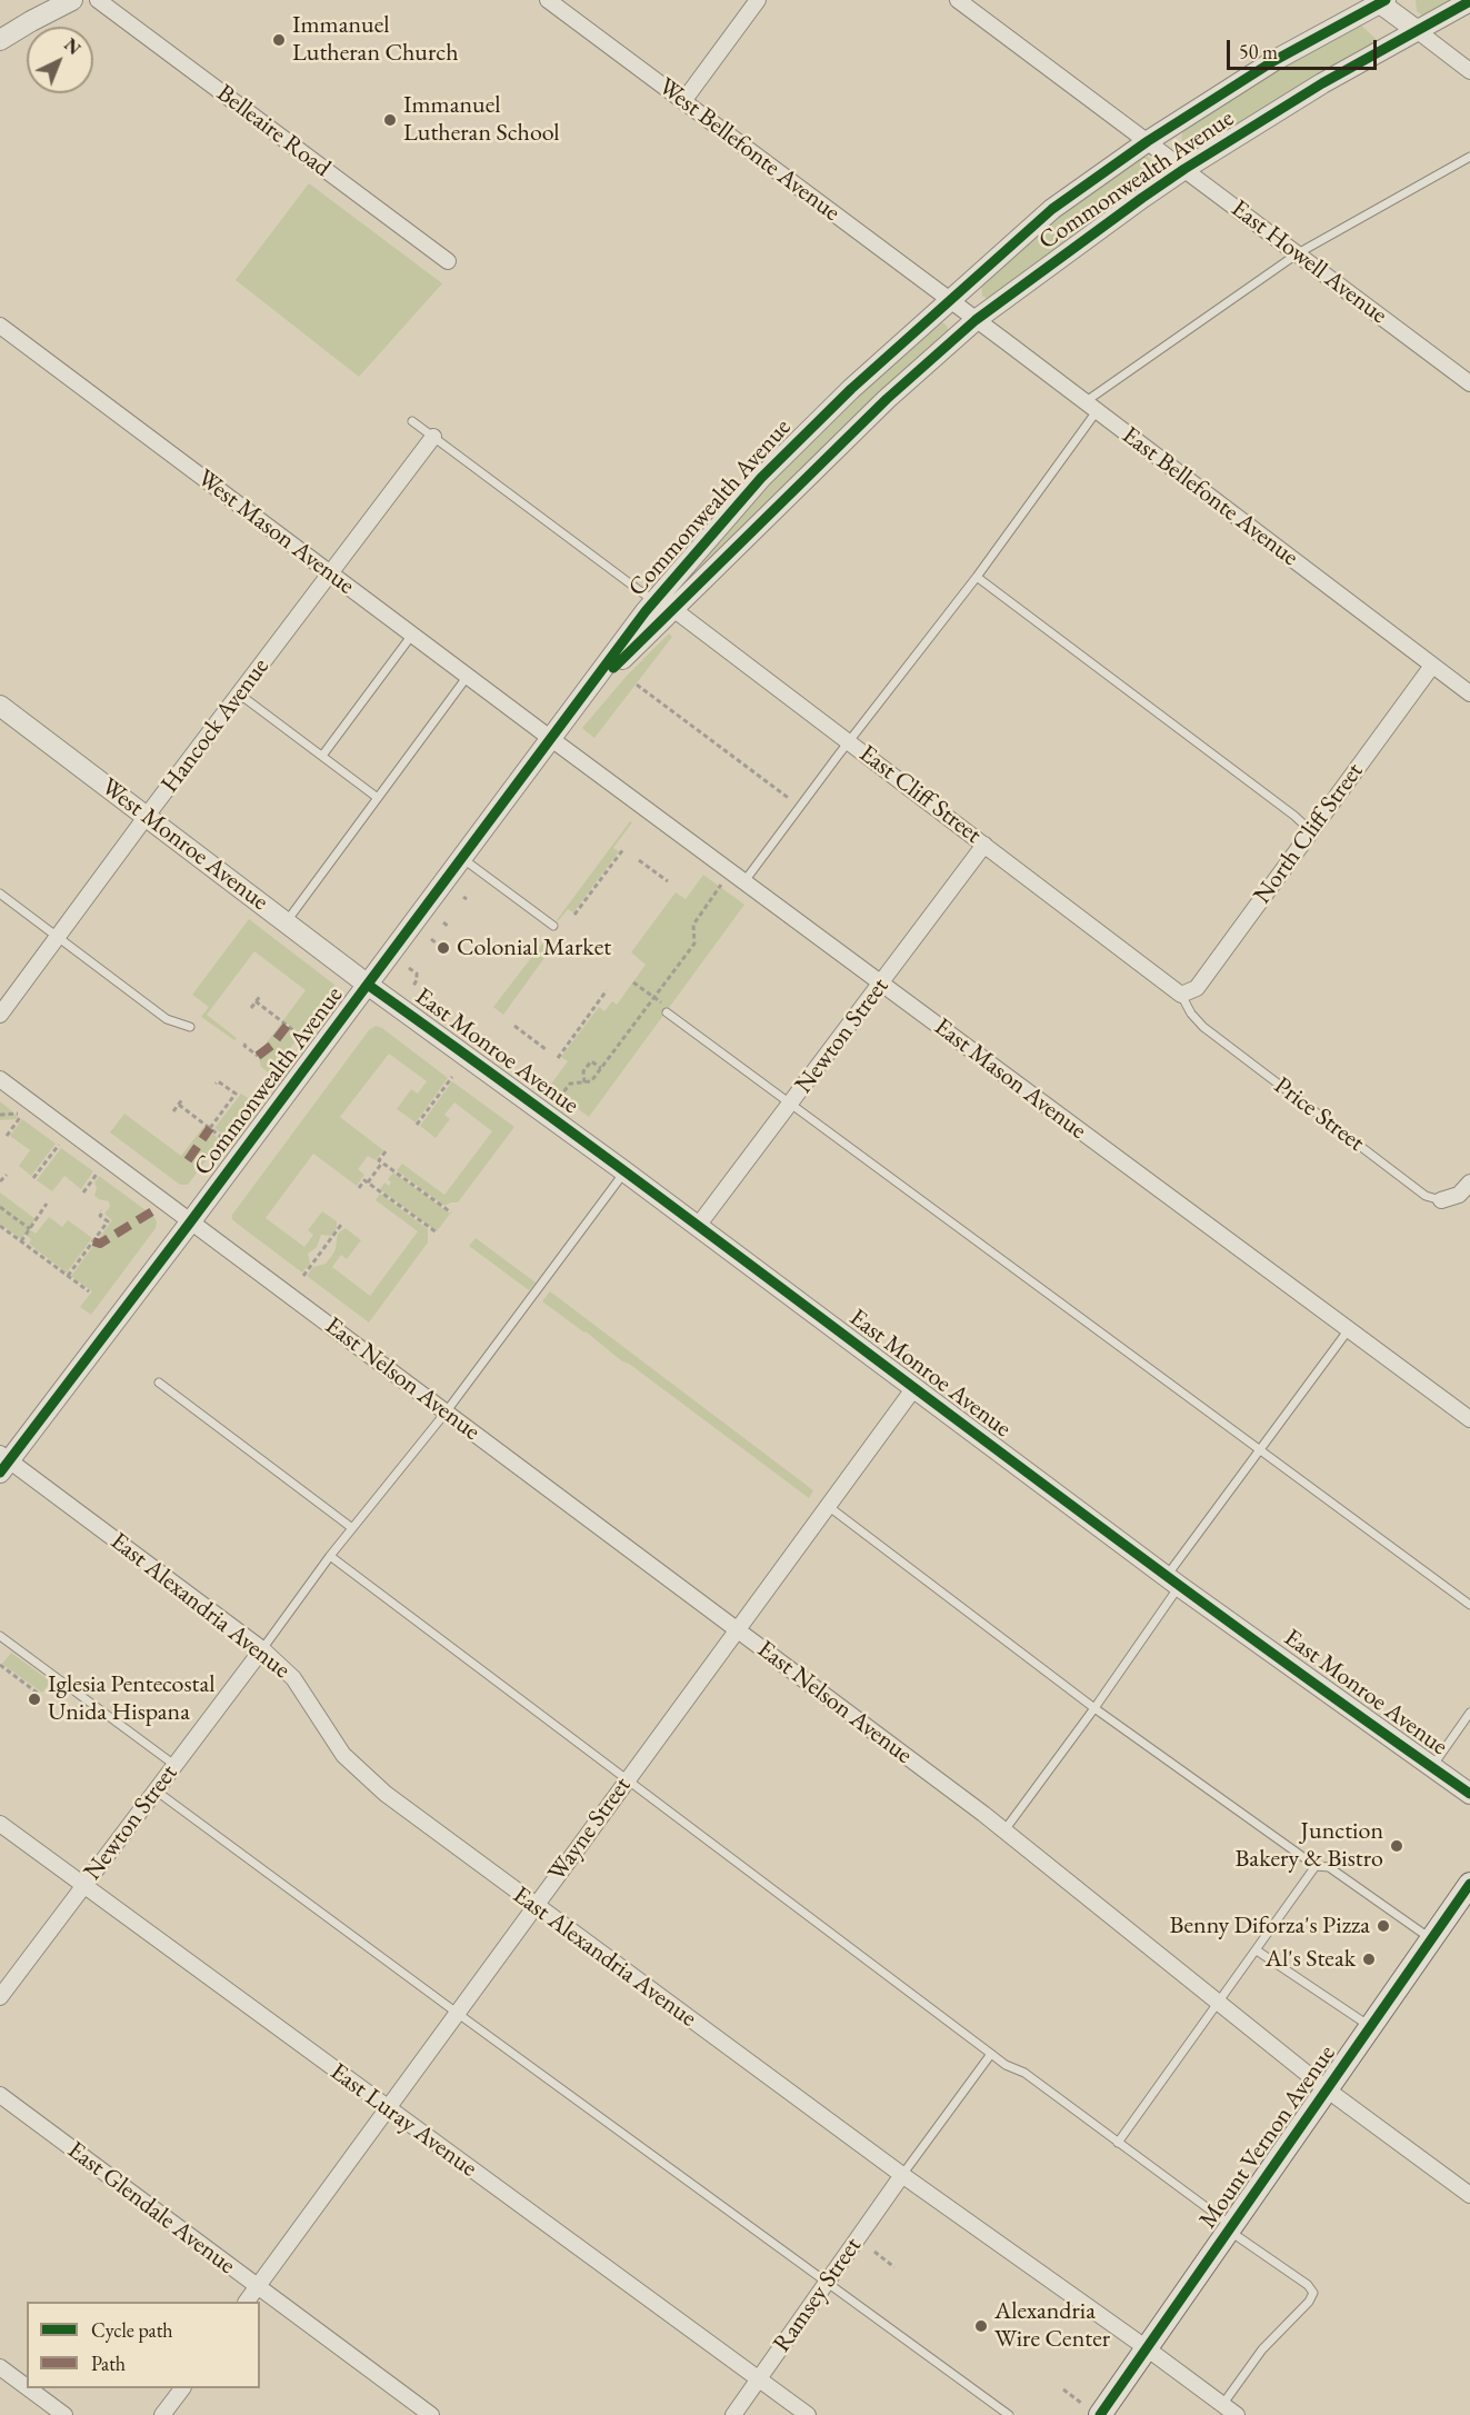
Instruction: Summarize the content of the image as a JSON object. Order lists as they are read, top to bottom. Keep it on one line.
{"streets":{"main road":["Mount Vernon Avenue"],"street":["Belleaire Road","West Bellefonte Avenue","Commonwealth Avenue","East Howell Avenue","East Bellefonte Avenue","West Mason Avenue","Hancock Avenue","East Cliff Street","North Cliff Street","West Monroe Avenue","Newton Street","East Monroe Avenue","East Mason Avenue","Price Street","East Nelson Avenue","East Alexandria Avenue","Wayne Street","East Luray Avenue","East Glendale Avenue","Ramsey Street"]},"crossings":[["West Bellefonte Avenue","Commonwealth Avenue"],["West Bellefonte Avenue","East Bellefonte Avenue"],["Commonwealth Avenue","East Howell Avenue"],["Commonwealth Avenue","East Bellefonte Avenue"],["Commonwealth Avenue","West Mason Avenue"],["Commonwealth Avenue","East Cliff Street"],["Commonwealth Avenue","West Monroe Avenue"],["Commonwealth Avenue","East Monroe Avenue"],["Commonwealth Avenue","East Mason Avenue"],["Commonwealth Avenue","East Nelson Avenue"],["Commonwealth Avenue","East Alexandria Avenue"],["East Bellefonte Avenue","North Cliff Street"],["West Mason Avenue","Hancock Avenue"],["West Mason Avenue","East Mason Avenue"],["Hancock Avenue","West Monroe Avenue"],["East Cliff Street","North Cliff Street"],["East Cliff Street","Newton Street"],["East Cliff Street","Price Street"],["North Cliff Street","Price Street"],["West Monroe Avenue","East Monroe Avenue"],["Newton Street","East Monroe Avenue"],["Newton Street","East Mason Avenue"],["Newton Street","East Alexandria Avenue"],["Newton Street","East Luray Avenue"],["East Monroe Avenue","Wayne Street"],["East Nelson Avenue","Wayne Street"],["East Nelson Avenue","Mount Vernon Avenue"],["East Alexandria Avenue","Wayne Street"],["East Alexandria Avenue","Mount Vernon Avenue"],["East Alexandria Avenue","Ramsey Street"],["Wayne Street","East Luray Avenue"],["Wayne Street","East Glendale Avenue"],["East Luray Avenue","Ramsey Street"]],"places":["Immanuel Lutheran Church","Immanuel Lutheran School","Colonial Market","Iglesia Pentecostal Unida Hispana","Junction Bakery & Bistro","Benny Diforza's Pizza","Al's Steak","Alexandria Wire Center"],"legend":["Cycle path","Path"],"scale_bar":"50 m","north":"top right"}
